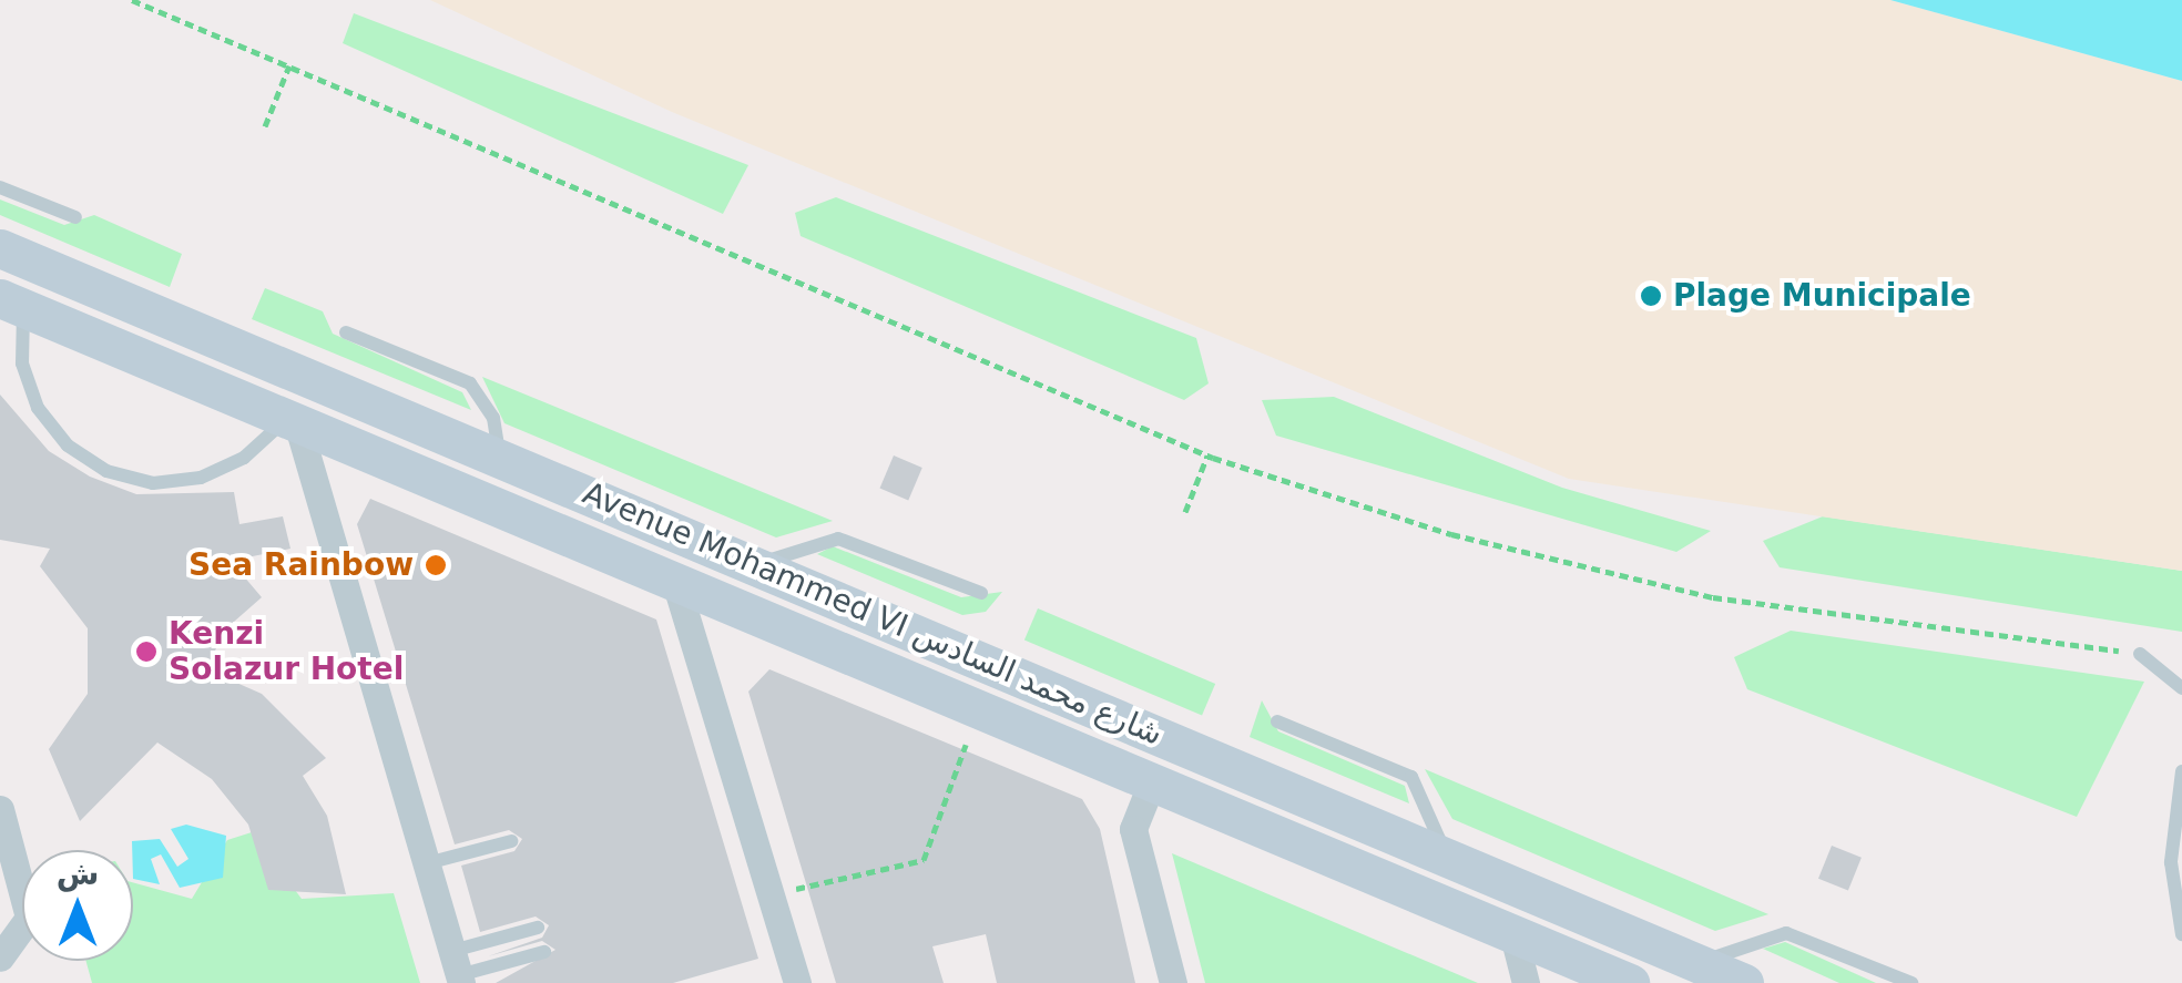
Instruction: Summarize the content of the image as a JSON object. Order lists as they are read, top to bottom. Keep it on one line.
{"streets":{"main road":["Avenue Mohammed VI شارع محمد السادس"]},"places":["Plage Municipale","Sea Rainbow","Kenzi Solazur Hotel"],"north":"top"}
